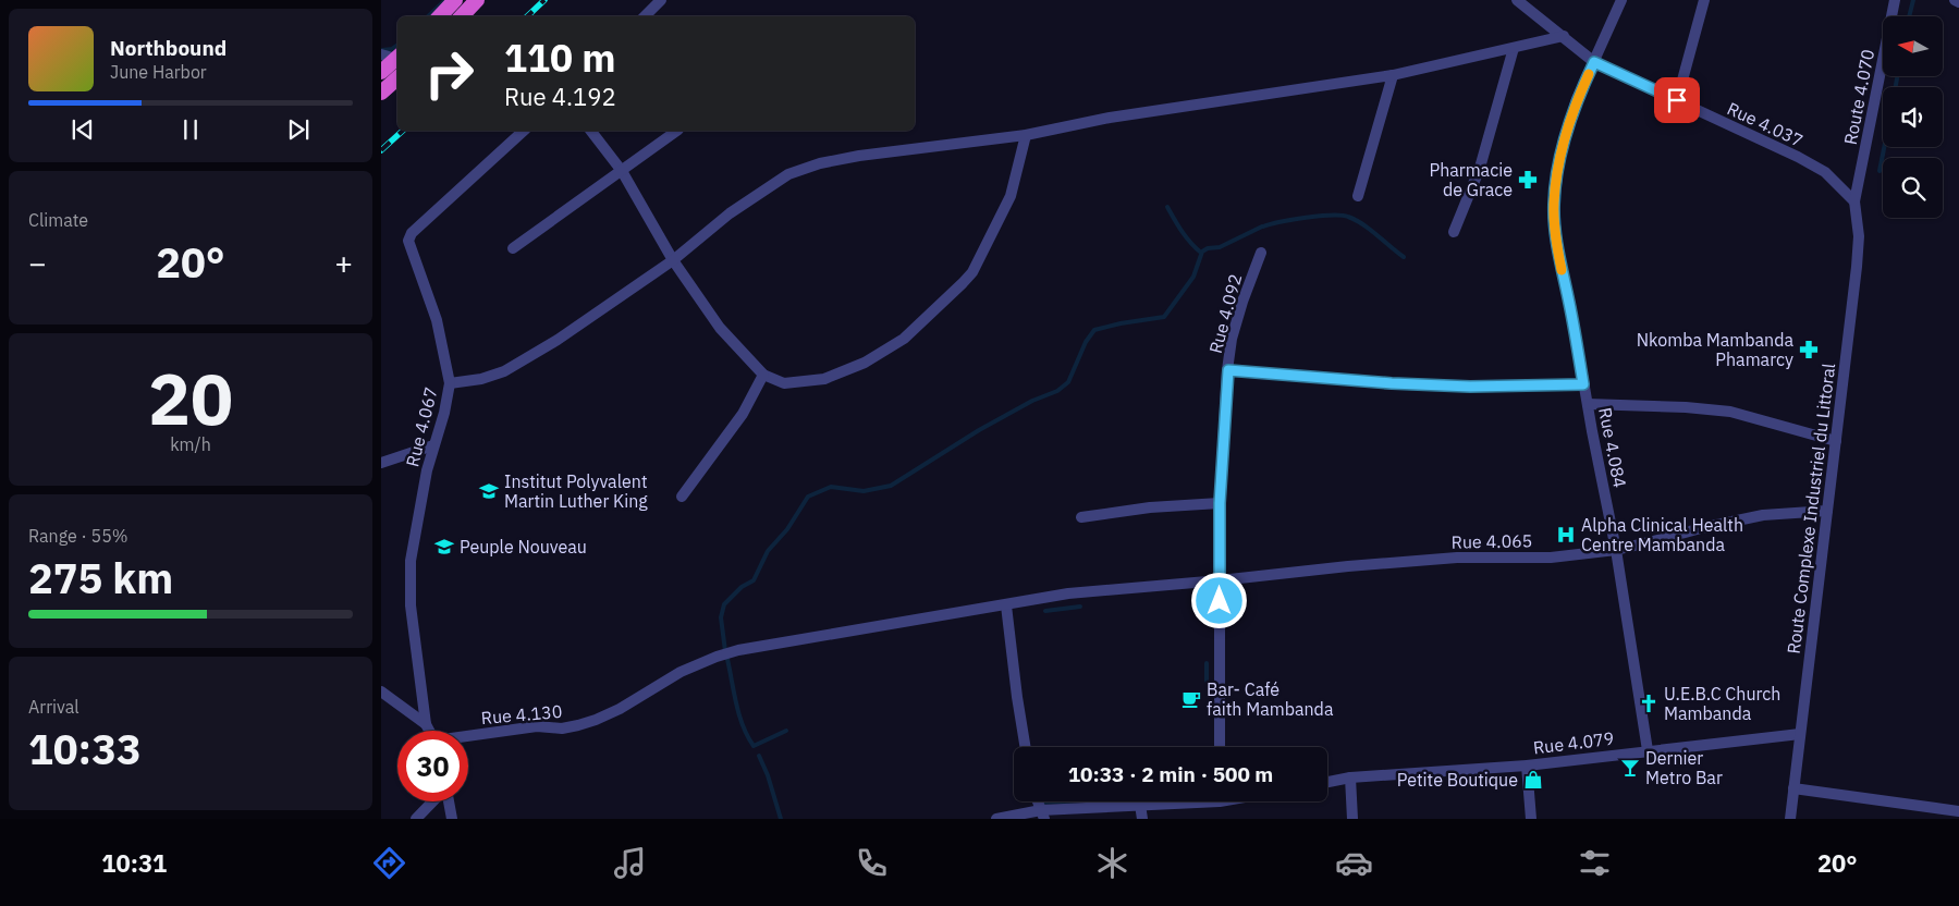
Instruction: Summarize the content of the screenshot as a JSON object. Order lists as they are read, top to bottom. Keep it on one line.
{"streets":{"street":["Route 4.070","Rue 4.037","Rue 4.092","Rue 4.067","Rue 4.084","Route Complexe Industriel du Littoral","Rue 4.065","Rue 4.130","Rue 4.079"]},"crossings":[["Route 4.070","Rue 4.037"],["Route 4.070","Route Complexe Industriel du Littoral"],["Rue 4.037","Rue 4.084"],["Rue 4.037","Route Complexe Industriel du Littoral"],["Rue 4.092","Rue 4.065"],["Rue 4.084","Rue 4.065"],["Rue 4.084","Rue 4.079"],["Route Complexe Industriel du Littoral","Rue 4.065"],["Route Complexe Industriel du Littoral","Rue 4.079"],["Rue 4.065","Rue 4.130"]],"places":{"pharmacy":["Pharmacie de Grace","Nkomba Mambanda Phamarcy"],"school or university":["Institut Polyvalent Martin Luther King","Peuple Nouveau"],"hospital":["Alpha Clinical Health Centre Mambanda"],"cafe":["Bar- Café faith Mambanda"],"church":["U.E.B.C Church Mambanda"],"bar":["Dernier Metro Bar"],"shop":["Petite Boutique"]},"north":"left","page":{"turn":["110 m","Rue 4.192"],"song":["Northbound","June Harbor"],"tile":["Climate",["20","km/h"],["Range · 55%","275 km"],["Arrival","10:33"]],"heat":["−","20°","+"],"limit":"30","trip":"10:33 · 2 min · 500 m","tabs":["10:31","20°"]}}
